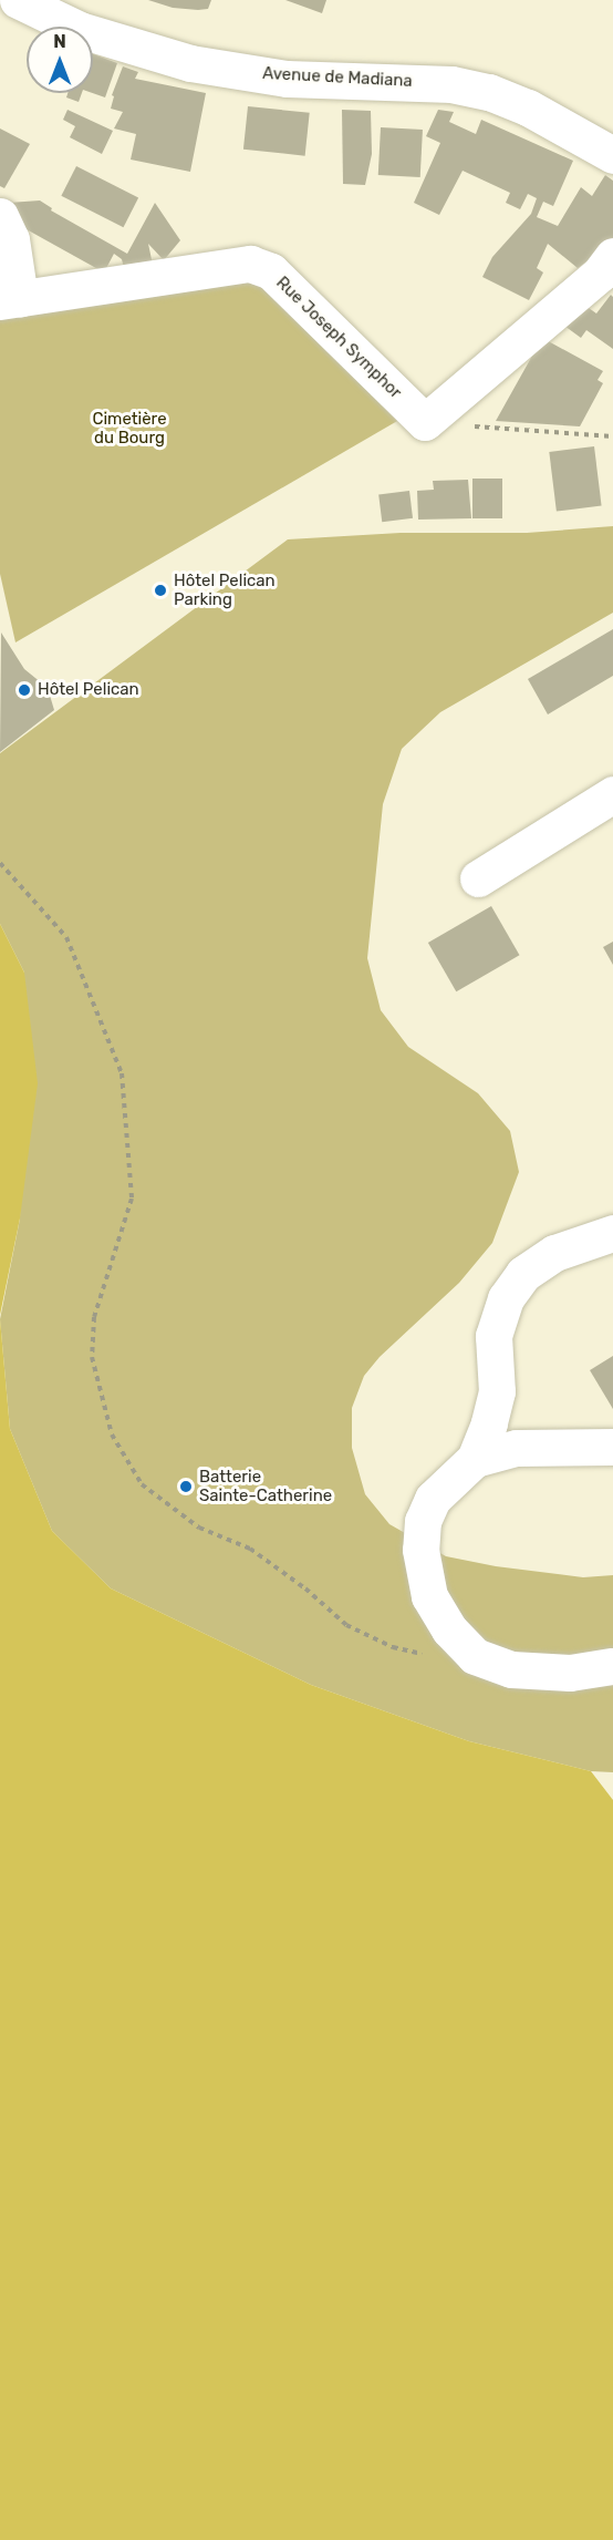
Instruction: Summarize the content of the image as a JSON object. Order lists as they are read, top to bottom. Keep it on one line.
{"streets":{"street":["Avenue de Madiana","Rue Joseph Symphor"]},"parks":["Cimetière du Bourg"],"places":["Hôtel Pelican Parking","Hôtel Pelican","Batterie Sainte-Catherine"],"north":"top"}
